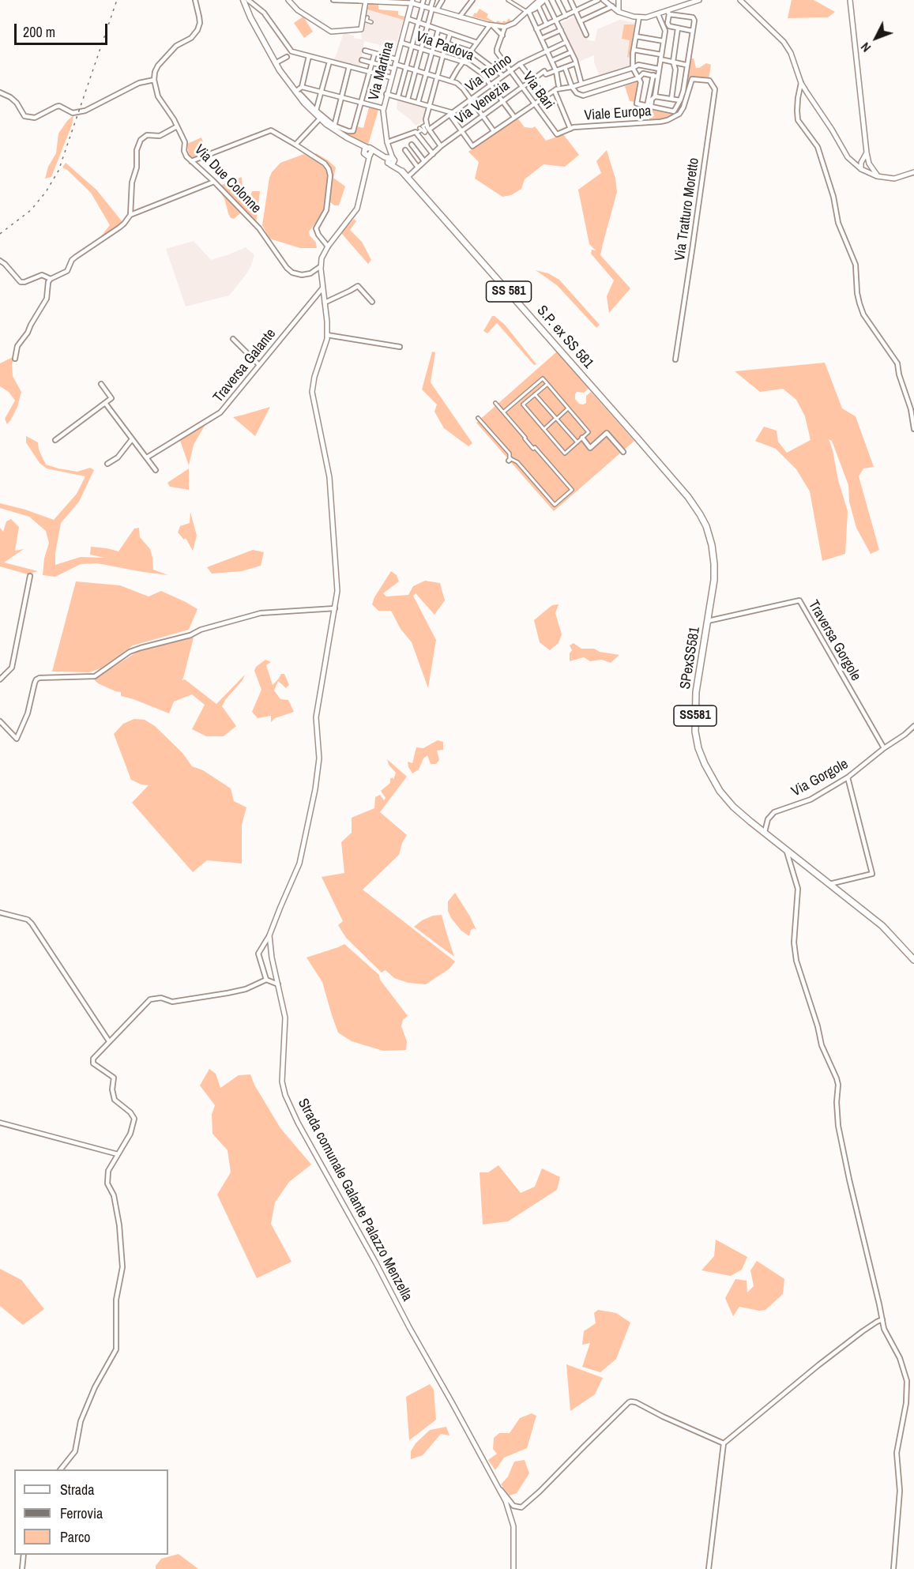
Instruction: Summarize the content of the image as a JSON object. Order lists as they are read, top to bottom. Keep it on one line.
{"streets":{"main road":["SS 581","S.P. ex SS 581","SPexSS581","SS581"],"street":["Via Padova","Via Martina","Via Torino","Via Bari","Via Venezia","Viale Europa","Via Due Colonne","Via Tratturo Moretto","Traversa Galante","Traversa Gorgole","Via Gorgole","Strada comunale Galante Palazzo Menzella"]},"crossings":[["Via Padova","Via Martina"],["Via Padova","Via Torino"],["Via Padova","Via Venezia"],["Via Torino","Via Bari"],["Via Bari","Via Venezia"],["Via Bari","Viale Europa"],["Via Venezia","S.P. ex SS 581"],["Viale Europa","Via Tratturo Moretto"],["Via Due Colonne","Strada comunale Galante Palazzo Menzella"],["S.P. ex SS 581","SPexSS581"],["Traversa Galante","Strada comunale Galante Palazzo Menzella"],["Traversa Gorgole","SPexSS581"],["Traversa Gorgole","Via Gorgole"],["SPexSS581","Via Gorgole"]],"legend":["Strada","Ferrovia","Parco"],"scale_bar":"200 m","north":"bottom left"}
